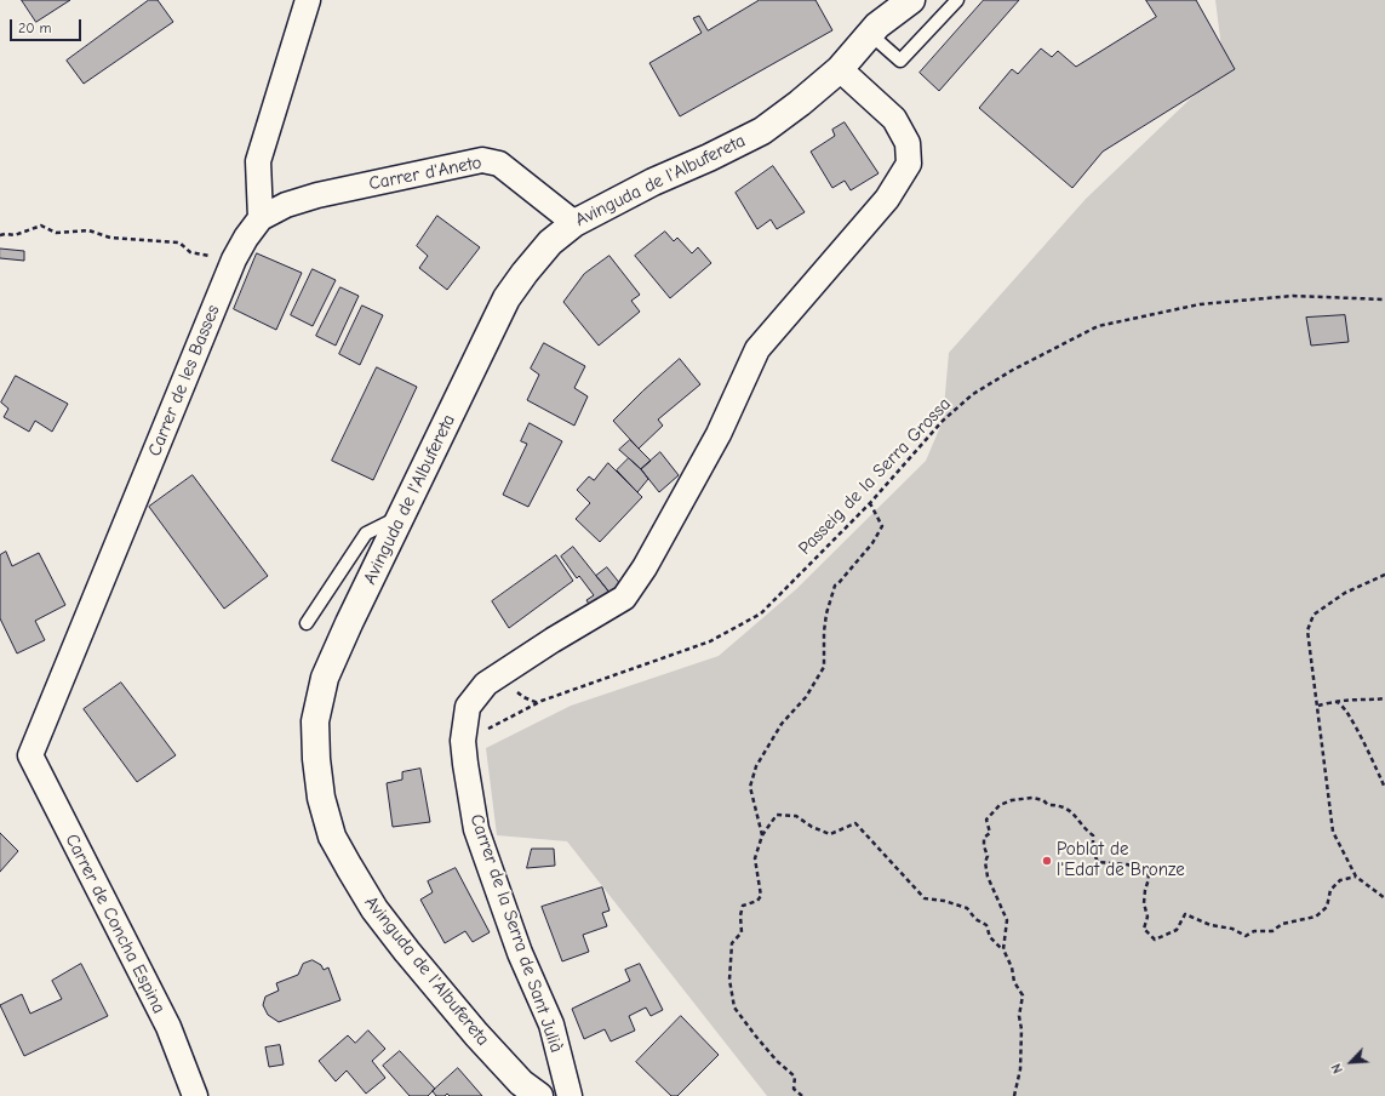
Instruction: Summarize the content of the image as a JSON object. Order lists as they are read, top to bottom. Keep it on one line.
{"streets":{"main road":["Avinguda de l'Albufereta"],"street":["Carrer d'Aneto","Carrer de les Basses","Carrer de Concha Espina","Carrer de la Serra de Sant Julià"],"path":["Passeig de la Serra Grossa"]},"crossings":[["Carrer d'Aneto","Avinguda de l'Albufereta"],["Carrer d'Aneto","Carrer de les Basses"],["Avinguda de l'Albufereta","Carrer de la Serra de Sant Julià"],["Carrer de les Basses","Carrer de Concha Espina"],["Passeig de la Serra Grossa","Carrer de la Serra de Sant Julià"]],"places":["Poblat de l'Edat de Bronze"],"scale_bar":"20 m","north":"bottom left"}
